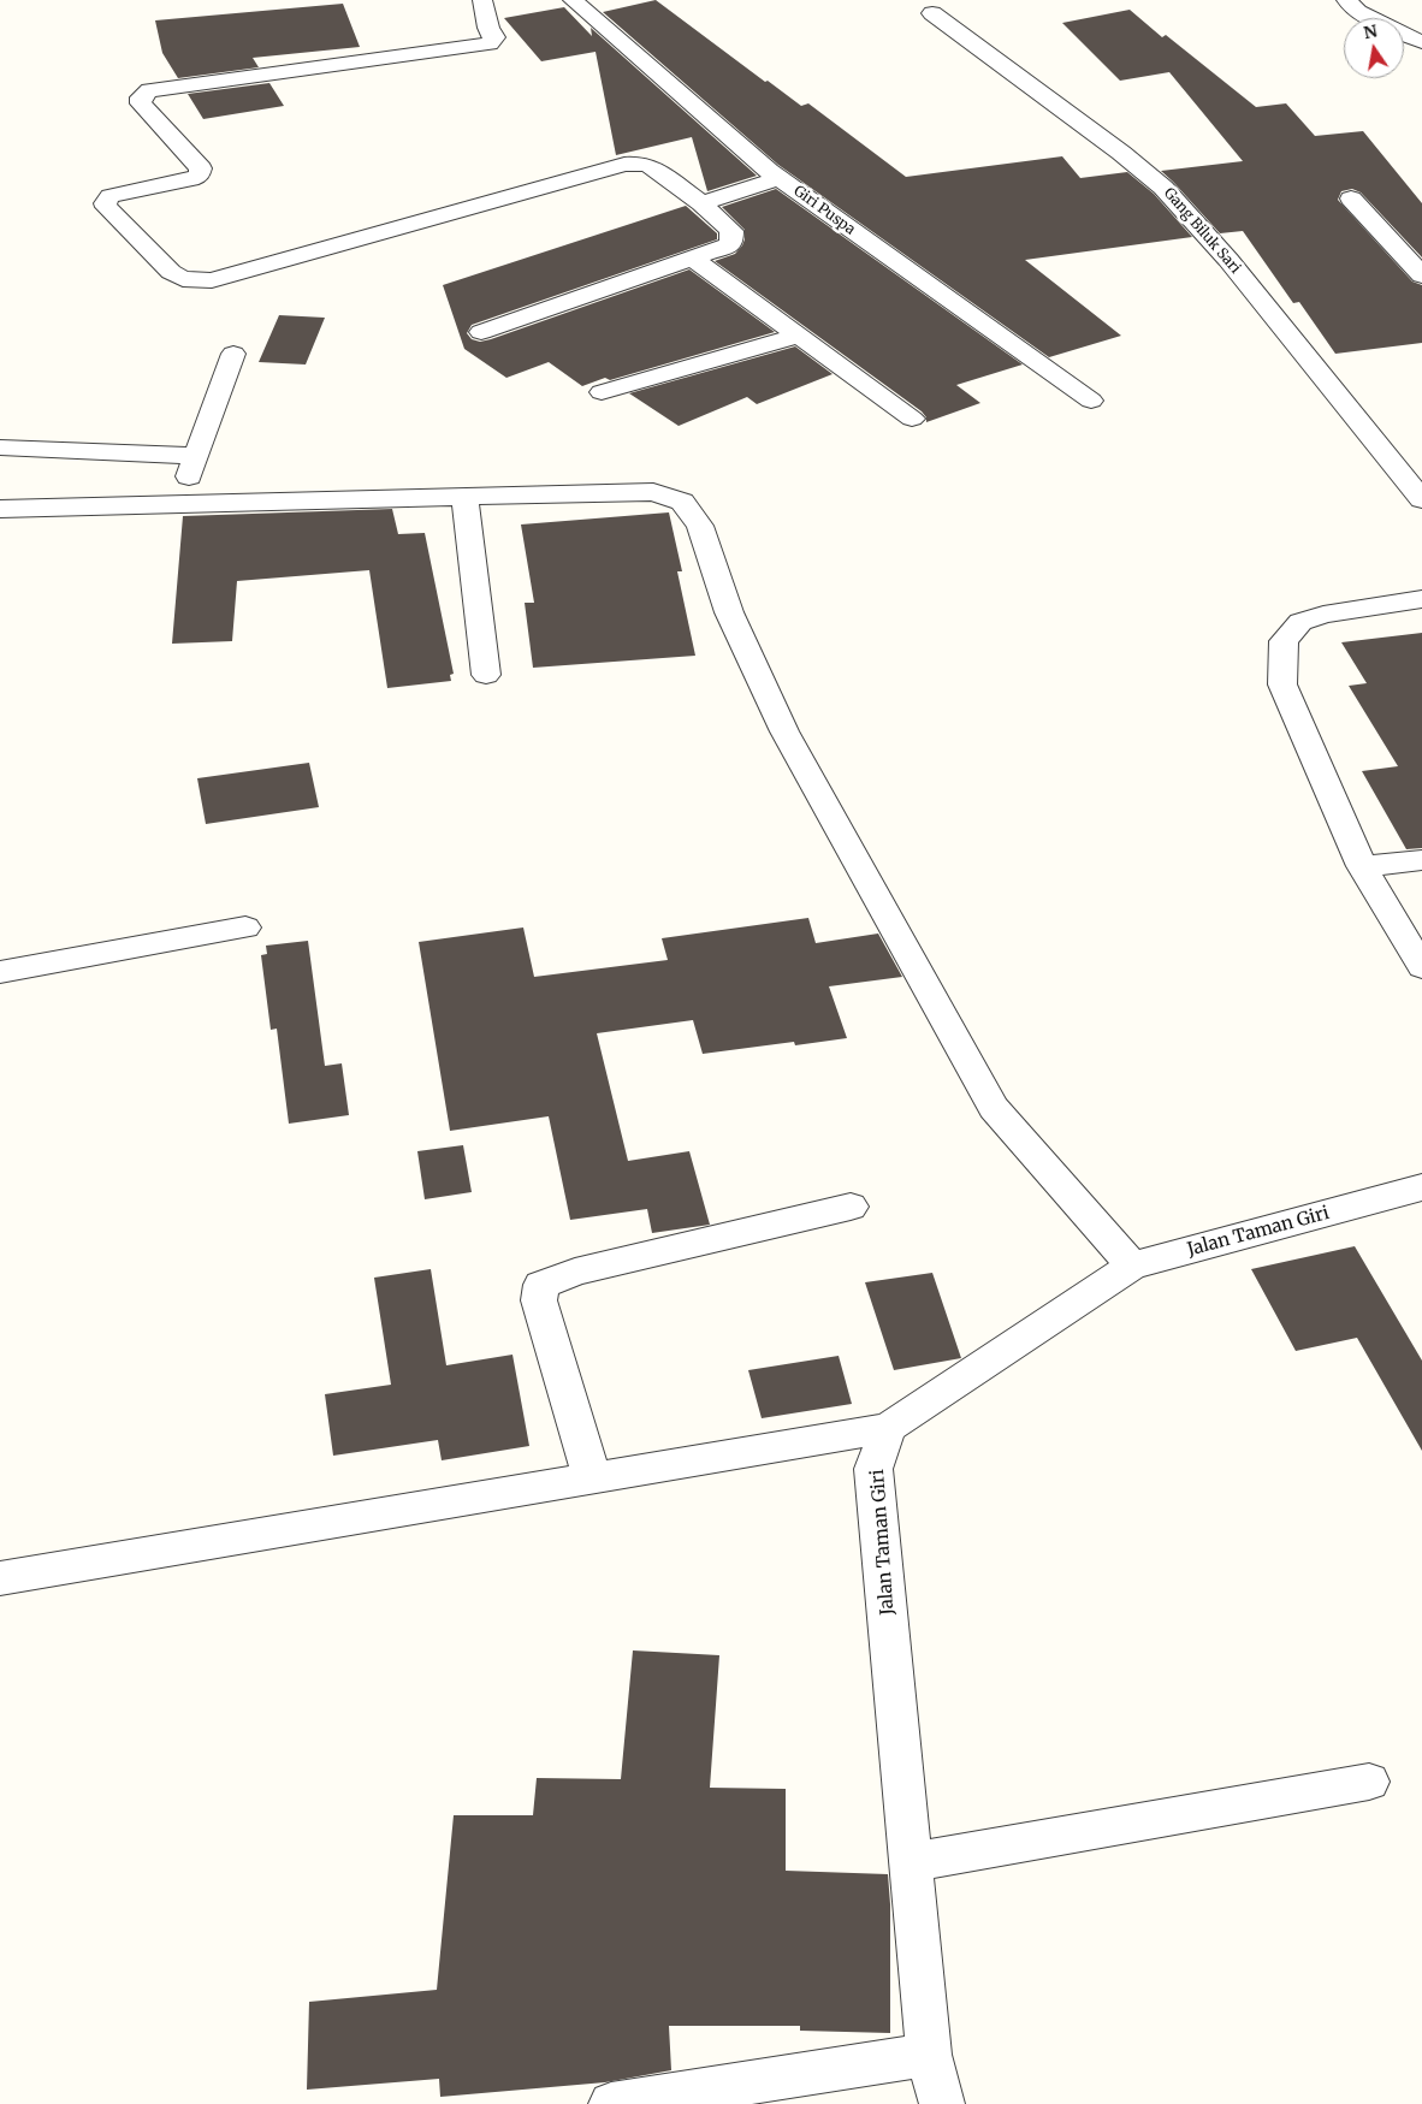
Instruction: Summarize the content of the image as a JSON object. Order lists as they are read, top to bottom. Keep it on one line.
{"streets":{"street":["Giri Puspa","Gang Biluk Sari","Jalan Taman Giri"]},"north":"top"}
